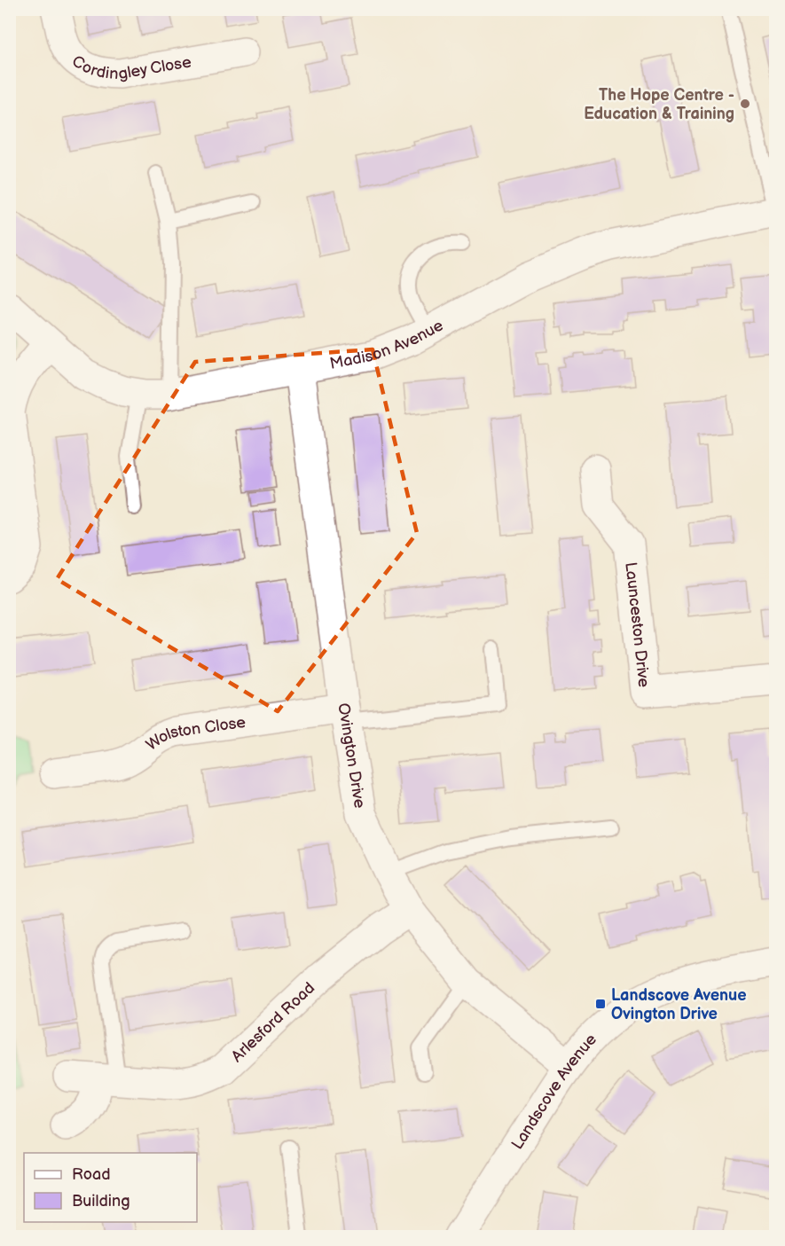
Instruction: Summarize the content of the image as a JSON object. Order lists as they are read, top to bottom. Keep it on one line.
{"streets":{"street":["Cordingley Close","Madison Avenue","Launceston Drive","Wolston Close","Ovington Drive","Arlesford Road","Landscove Avenue"]},"crossings":[["Madison Avenue","Ovington Drive"],["Wolston Close","Ovington Drive"],["Ovington Drive","Arlesford Road"],["Ovington Drive","Landscove Avenue"]],"places":{"other":["The Hope Centre - Education & Training"],"transit":["Landscove Avenue Ovington Drive"]},"legend":["Road","Building"]}
